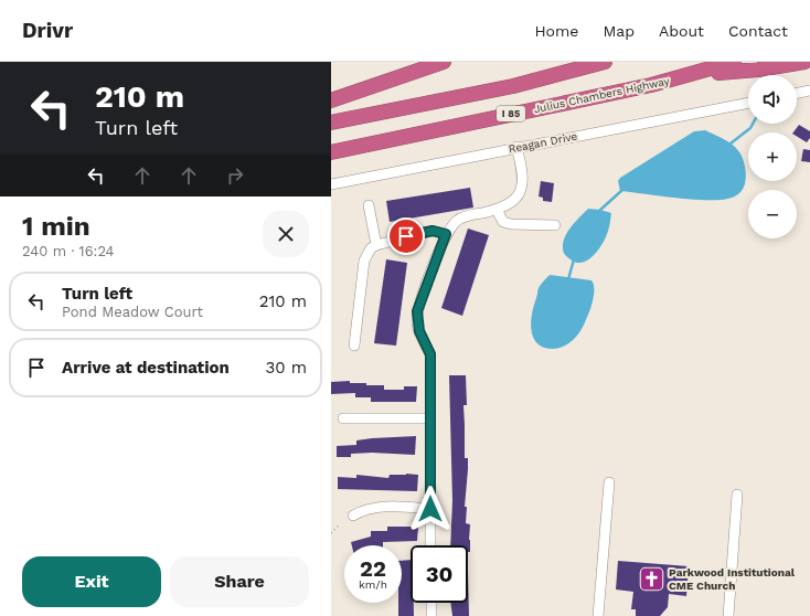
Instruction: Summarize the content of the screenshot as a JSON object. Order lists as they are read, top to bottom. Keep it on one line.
{"streets":{"highway":["Julius Chambers Highway","I 85"],"street":["Reagan Drive"]},"crossings":[["Julius Chambers Highway","I 85"]],"places":{"church":["Parkwood Institutional CME Church"]},"page":{"header":"Drivr","nav":["Home","Map","About","Contact"],"turn":["210 m","Turn left"],"map_buttons":["+","−"],"heading":["1 min","240 m · 16:24"],"list":[{"name":"Turn left","note":"Pond Meadow Court","value":"210 m"},{"name":"Arrive at destination","value":"30 m"}],"speed":"22 km/h","limit":"30","buttons":["Exit","Share"]}}
